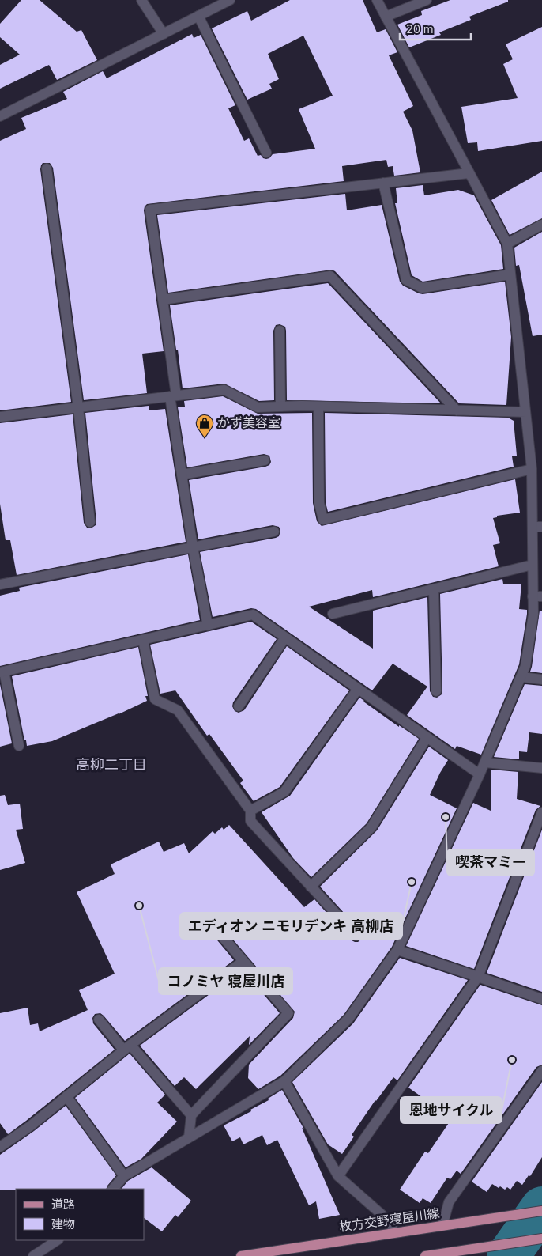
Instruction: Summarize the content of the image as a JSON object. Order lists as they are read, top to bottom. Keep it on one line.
{"streets":{"main road":["枚方交野寝屋川線"]},"districts":["高柳二丁目"],"places":{"shop":["かず美容室"],"other":["喫茶マミー","エディオン ニモリデンキ 高柳店","コノミヤ 寝屋川店","恩地サイクル"]},"legend":["道路","建物"],"scale_bar":"20 m"}
